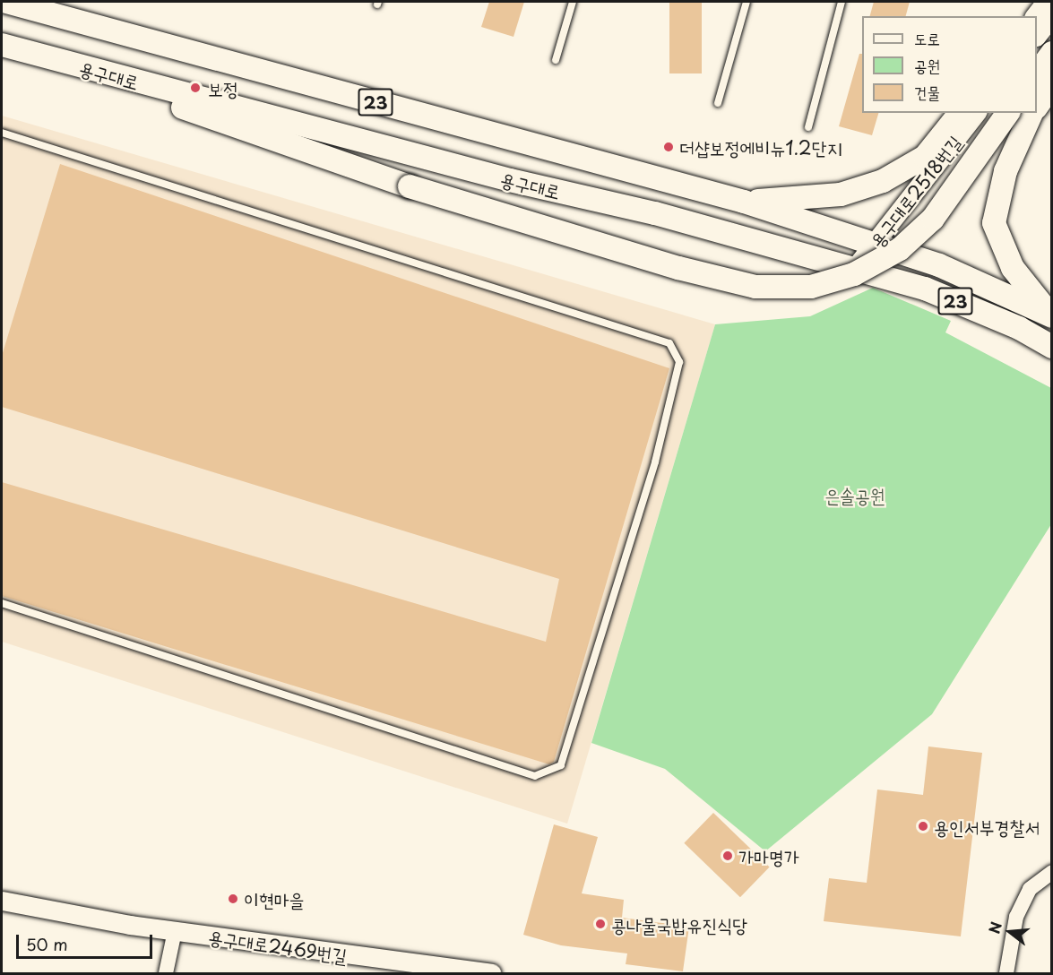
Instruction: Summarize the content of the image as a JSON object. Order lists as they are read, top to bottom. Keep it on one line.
{"streets":{"main road":["용구대로","23"],"street":["용구대로2518번길","용구대로2469번길"]},"crossings":[["용구대로","용구대로2518번길"]],"parks":["은솔공원"],"places":["보정","더샵보정에비뉴1.2단지","용인서부경찰서","가마명가","이현마을","콩나물국밥유진식당"],"legend":["도로","공원","건물"],"scale_bar":"50 m","north":"left"}
